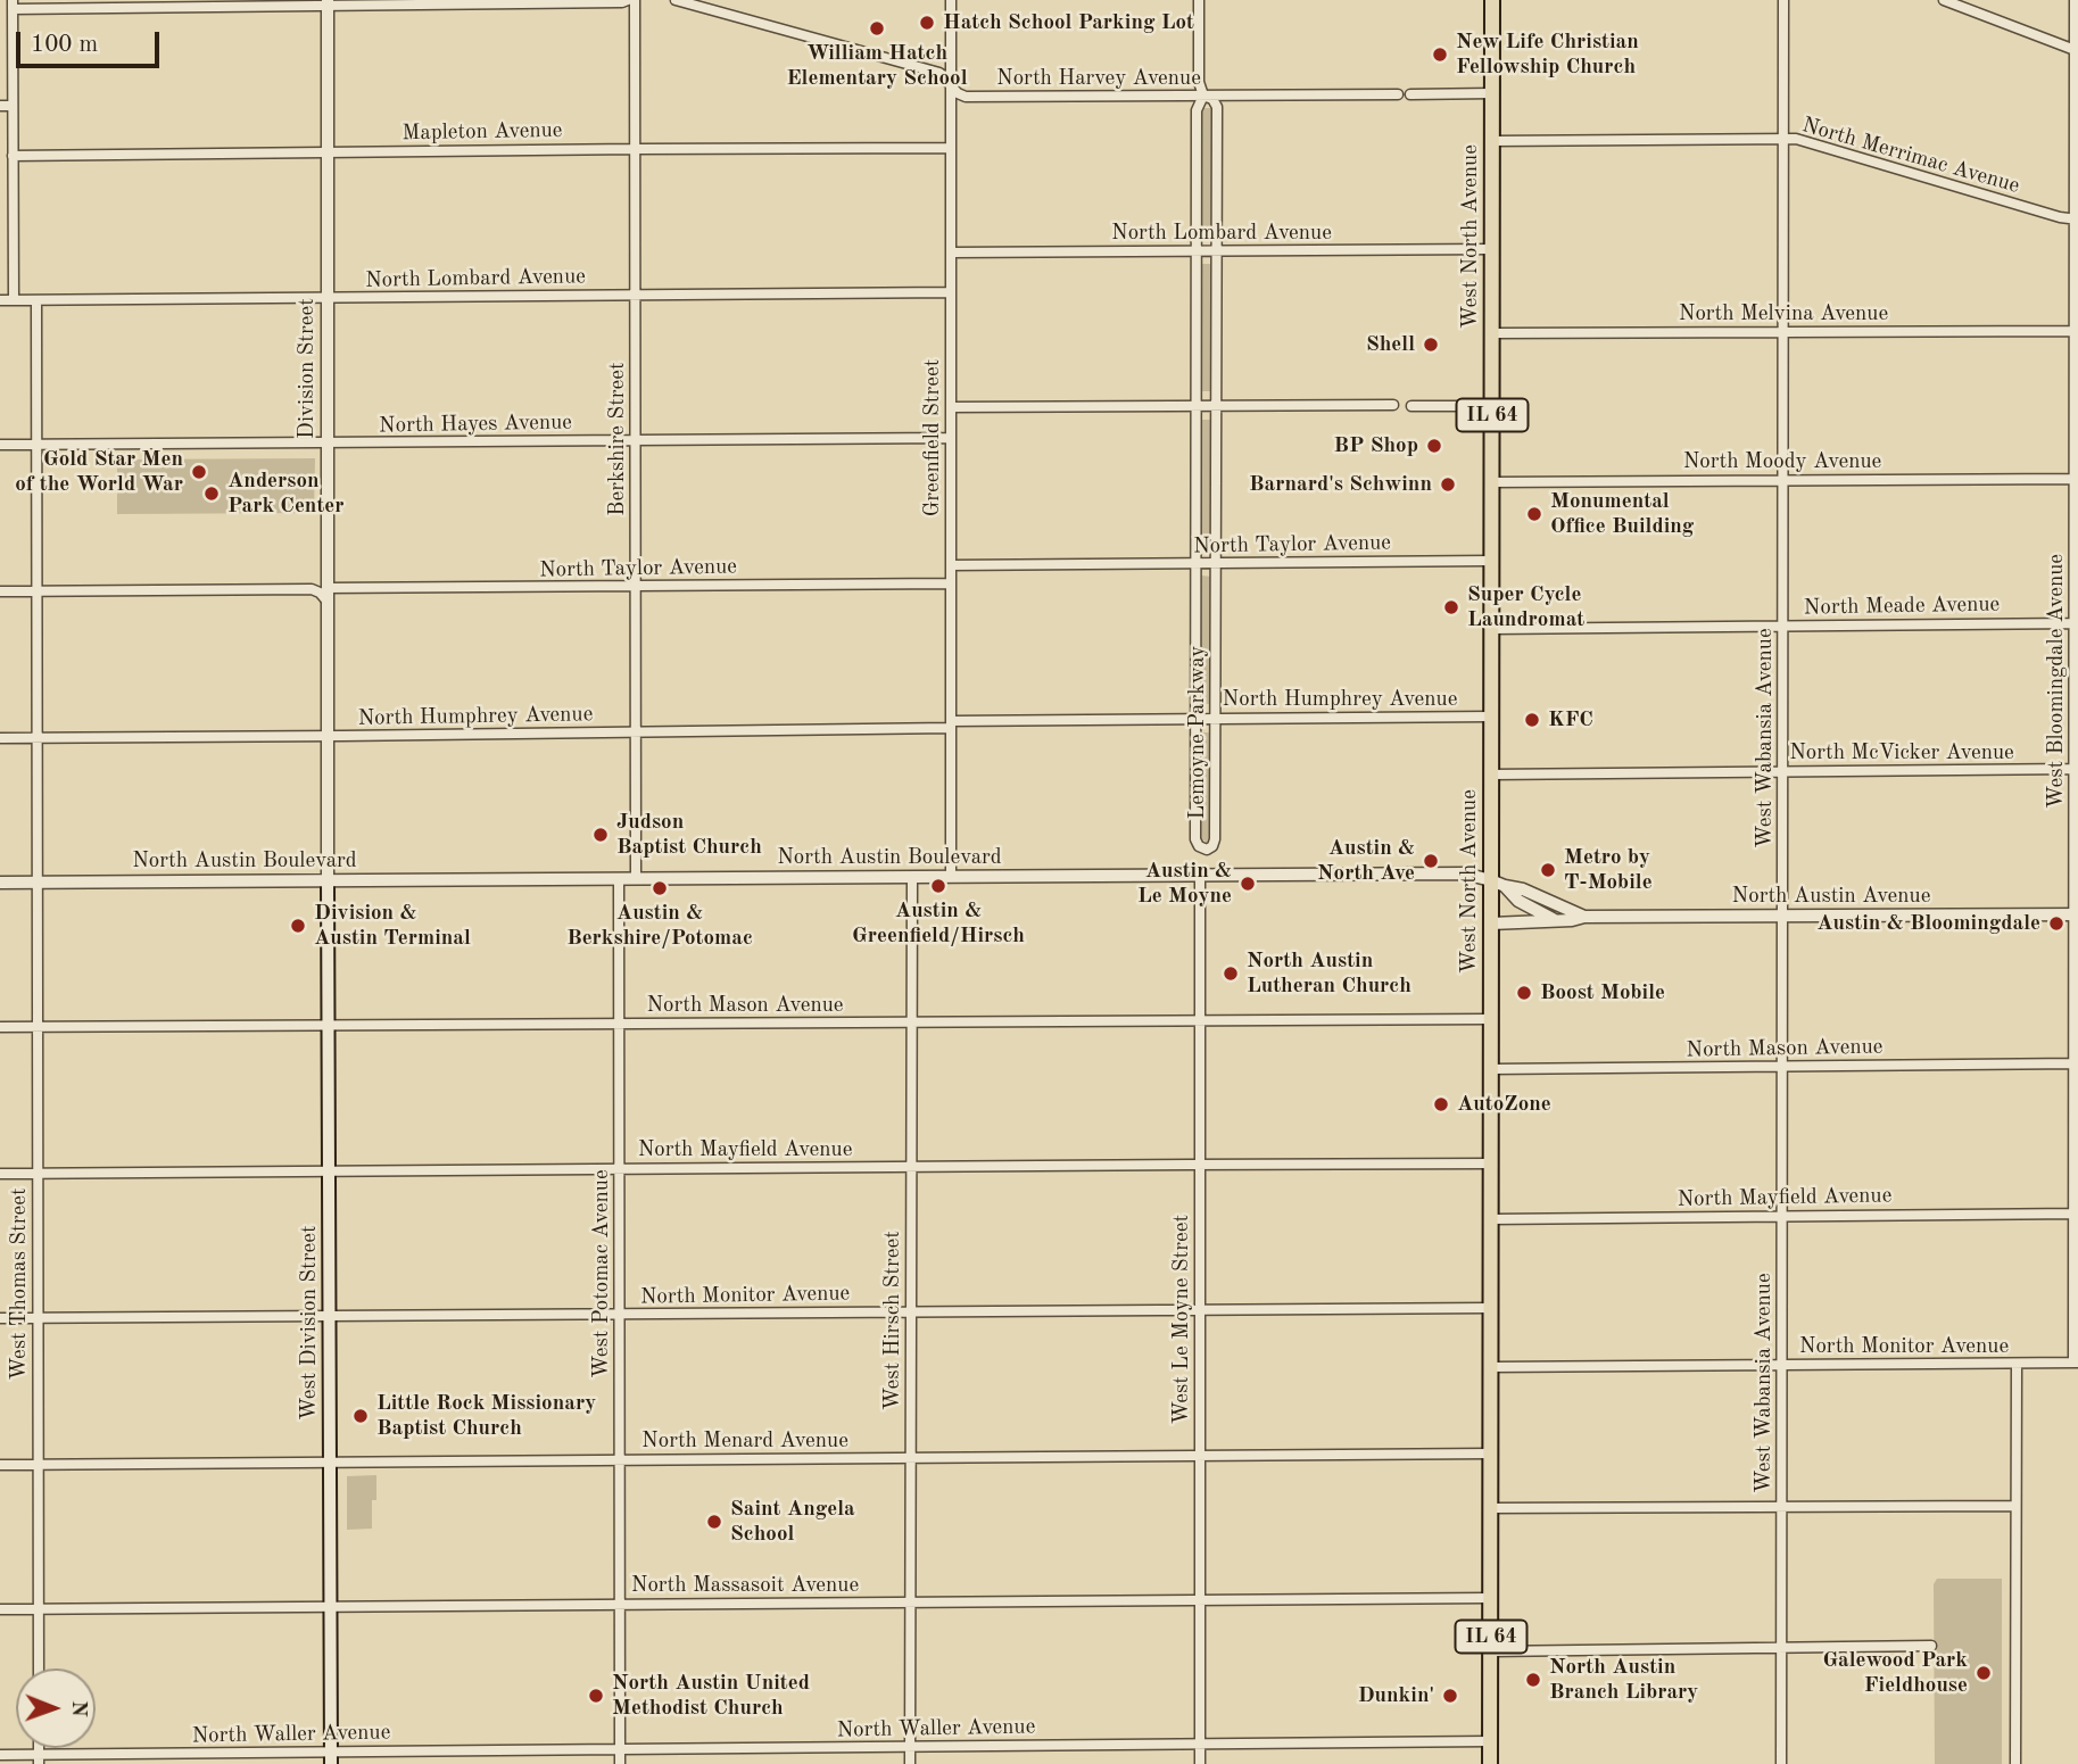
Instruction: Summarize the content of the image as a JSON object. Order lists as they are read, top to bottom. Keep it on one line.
{"streets":{"main road":["West North Avenue","IL 64","West Division Street"],"street":["North Harvey Avenue","Mapleton Avenue","North Merrimac Avenue","North Lombard Avenue","North Melvina Avenue","Division Street","North Hayes Avenue","Greenfield Street","Berkshire Street","North Moody Avenue","North Taylor Avenue","North Meade Avenue","West Bloomingdale Avenue","North Humphrey Avenue","Lemoyne Parkway","West Wabansia Avenue","North McVicker Avenue","North Austin Boulevard","North Austin Avenue","North Mason Avenue","North Mayfield Avenue","West Potomac Avenue","West Thomas Street","North Monitor Avenue","West Le Moyne Street","West Hirsch Street","North Menard Avenue","North Massasoit Avenue","North Waller Avenue"]},"crossings":[["North Harvey Avenue","Greenfield Street"],["North Harvey Avenue","Lemoyne Parkway"],["Mapleton Avenue","Division Street"],["Mapleton Avenue","Greenfield Street"],["Mapleton Avenue","Berkshire Street"],["North Merrimac Avenue","West North Avenue"],["North Merrimac Avenue","West Bloomingdale Avenue"],["North Merrimac Avenue","West Wabansia Avenue"],["North Lombard Avenue","West North Avenue"],["North Lombard Avenue","Division Street"],["North Lombard Avenue","Greenfield Street"],["North Lombard Avenue","Berkshire Street"],["North Lombard Avenue","Lemoyne Parkway"],["North Lombard Avenue","West Thomas Street"],["West North Avenue","North Melvina Avenue"],["West North Avenue","North Moody Avenue"],["West North Avenue","North Taylor Avenue"],["West North Avenue","North Meade Avenue"],["West North Avenue","North Humphrey Avenue"],["West North Avenue","North McVicker Avenue"],["West North Avenue","North Austin Boulevard"],["West North Avenue","North Austin Avenue"],["West North Avenue","North Mason Avenue"],["West North Avenue","North Mayfield Avenue"],["West North Avenue","North Monitor Avenue"],["West North Avenue","North Menard Avenue"],["West North Avenue","North Massasoit Avenue"],["West North Avenue","North Waller Avenue"],["North Melvina Avenue","West Bloomingdale Avenue"],["North Melvina Avenue","West Wabansia Avenue"],["Division Street","North Hayes Avenue"],["Division Street","North Taylor Avenue"],["Division Street","North Humphrey Avenue"],["Division Street","North Austin Boulevard"],["Division Street","West Division Street"],["North Hayes Avenue","Greenfield Street"],["North Hayes Avenue","Berkshire Street"],["North Hayes Avenue","West Thomas Street"],["Greenfield Street","North Taylor Avenue"],["Greenfield Street","North Humphrey Avenue"],["Greenfield Street","North Austin Boulevard"],["Berkshire Street","North Taylor Avenue"],["Berkshire Street","North Humphrey Avenue"],["Berkshire Street","North Austin Boulevard"],["North Moody Avenue","West Bloomingdale Avenue"],["North Moody Avenue","West Wabansia Avenue"],["North Taylor Avenue","Lemoyne Parkway"],["North Meade Avenue","West Bloomingdale Avenue"],["North Meade Avenue","West Wabansia Avenue"],["West Bloomingdale Avenue","North McVicker Avenue"],["West Bloomingdale Avenue","North Austin Avenue"],["West Bloomingdale Avenue","North Mason Avenue"],["West Bloomingdale Avenue","North Mayfield Avenue"],["West Bloomingdale Avenue","North Monitor Avenue"],["North Humphrey Avenue","Lemoyne Parkway"],["North Humphrey Avenue","West Thomas Street"],["West Wabansia Avenue","North McVicker Avenue"],["West Wabansia Avenue","North Austin Avenue"],["West Wabansia Avenue","North Mason Avenue"],["West Wabansia Avenue","North Mayfield Avenue"],["West Wabansia Avenue","North Monitor Avenue"],["North Austin Boulevard","North Austin Avenue"],["North Austin Boulevard","West Potomac Avenue"],["North Austin Boulevard","West Thomas Street"],["North Austin Boulevard","West Le Moyne Street"],["North Austin Boulevard","West Hirsch Street"],["North Austin Boulevard","West Division Street"],["North Mason Avenue","West Potomac Avenue"],["North Mason Avenue","West Thomas Street"],["North Mason Avenue","West Le Moyne Street"],["North Mason Avenue","West Hirsch Street"],["North Mason Avenue","West Division Street"],["North Mayfield Avenue","West Potomac Avenue"],["North Mayfield Avenue","West Thomas Street"],["North Mayfield Avenue","West Le Moyne Street"],["North Mayfield Avenue","West Hirsch Street"],["North Mayfield Avenue","West Division Street"],["West Potomac Avenue","North Monitor Avenue"],["West Potomac Avenue","North Menard Avenue"],["West Potomac Avenue","North Massasoit Avenue"],["West Potomac Avenue","North Waller Avenue"],["West Thomas Street","North Monitor Avenue"],["West Thomas Street","North Menard Avenue"],["West Thomas Street","North Massasoit Avenue"],["North Monitor Avenue","West Le Moyne Street"],["North Monitor Avenue","West Hirsch Street"],["North Monitor Avenue","West Division Street"],["West Le Moyne Street","North Menard Avenue"],["West Le Moyne Street","North Massasoit Avenue"],["West Le Moyne Street","North Waller Avenue"],["West Hirsch Street","North Menard Avenue"],["West Hirsch Street","North Massasoit Avenue"],["West Hirsch Street","North Waller Avenue"],["West Division Street","North Menard Avenue"],["West Division Street","North Massasoit Avenue"],["West Division Street","North Waller Avenue"]],"places":["Hatch School Parking Lot","William Hatch Elementary School","New Life Christian Fellowship Church","Shell","BP Shop","Gold Star Men of the World War","Barnard's Schwinn","Anderson Park Center","Monumental Office Building","Super Cycle Laundromat","KFC","Judson Baptist Church","Austin & North Ave","Metro by T-Mobile","Austin & Le Moyne","Austin & Greenfield/Hirsch","Austin & Berkshire/Potomac","Austin & Bloomingdale","Division & Austin Terminal","North Austin Lutheran Church","Boost Mobile","AutoZone","Little Rock Missionary Baptist Church","Saint Angela School","Galewood Park Fieldhouse","North Austin Branch Library","North Austin United Methodist Church","Dunkin'"],"scale_bar":"100 m","north":"right"}
